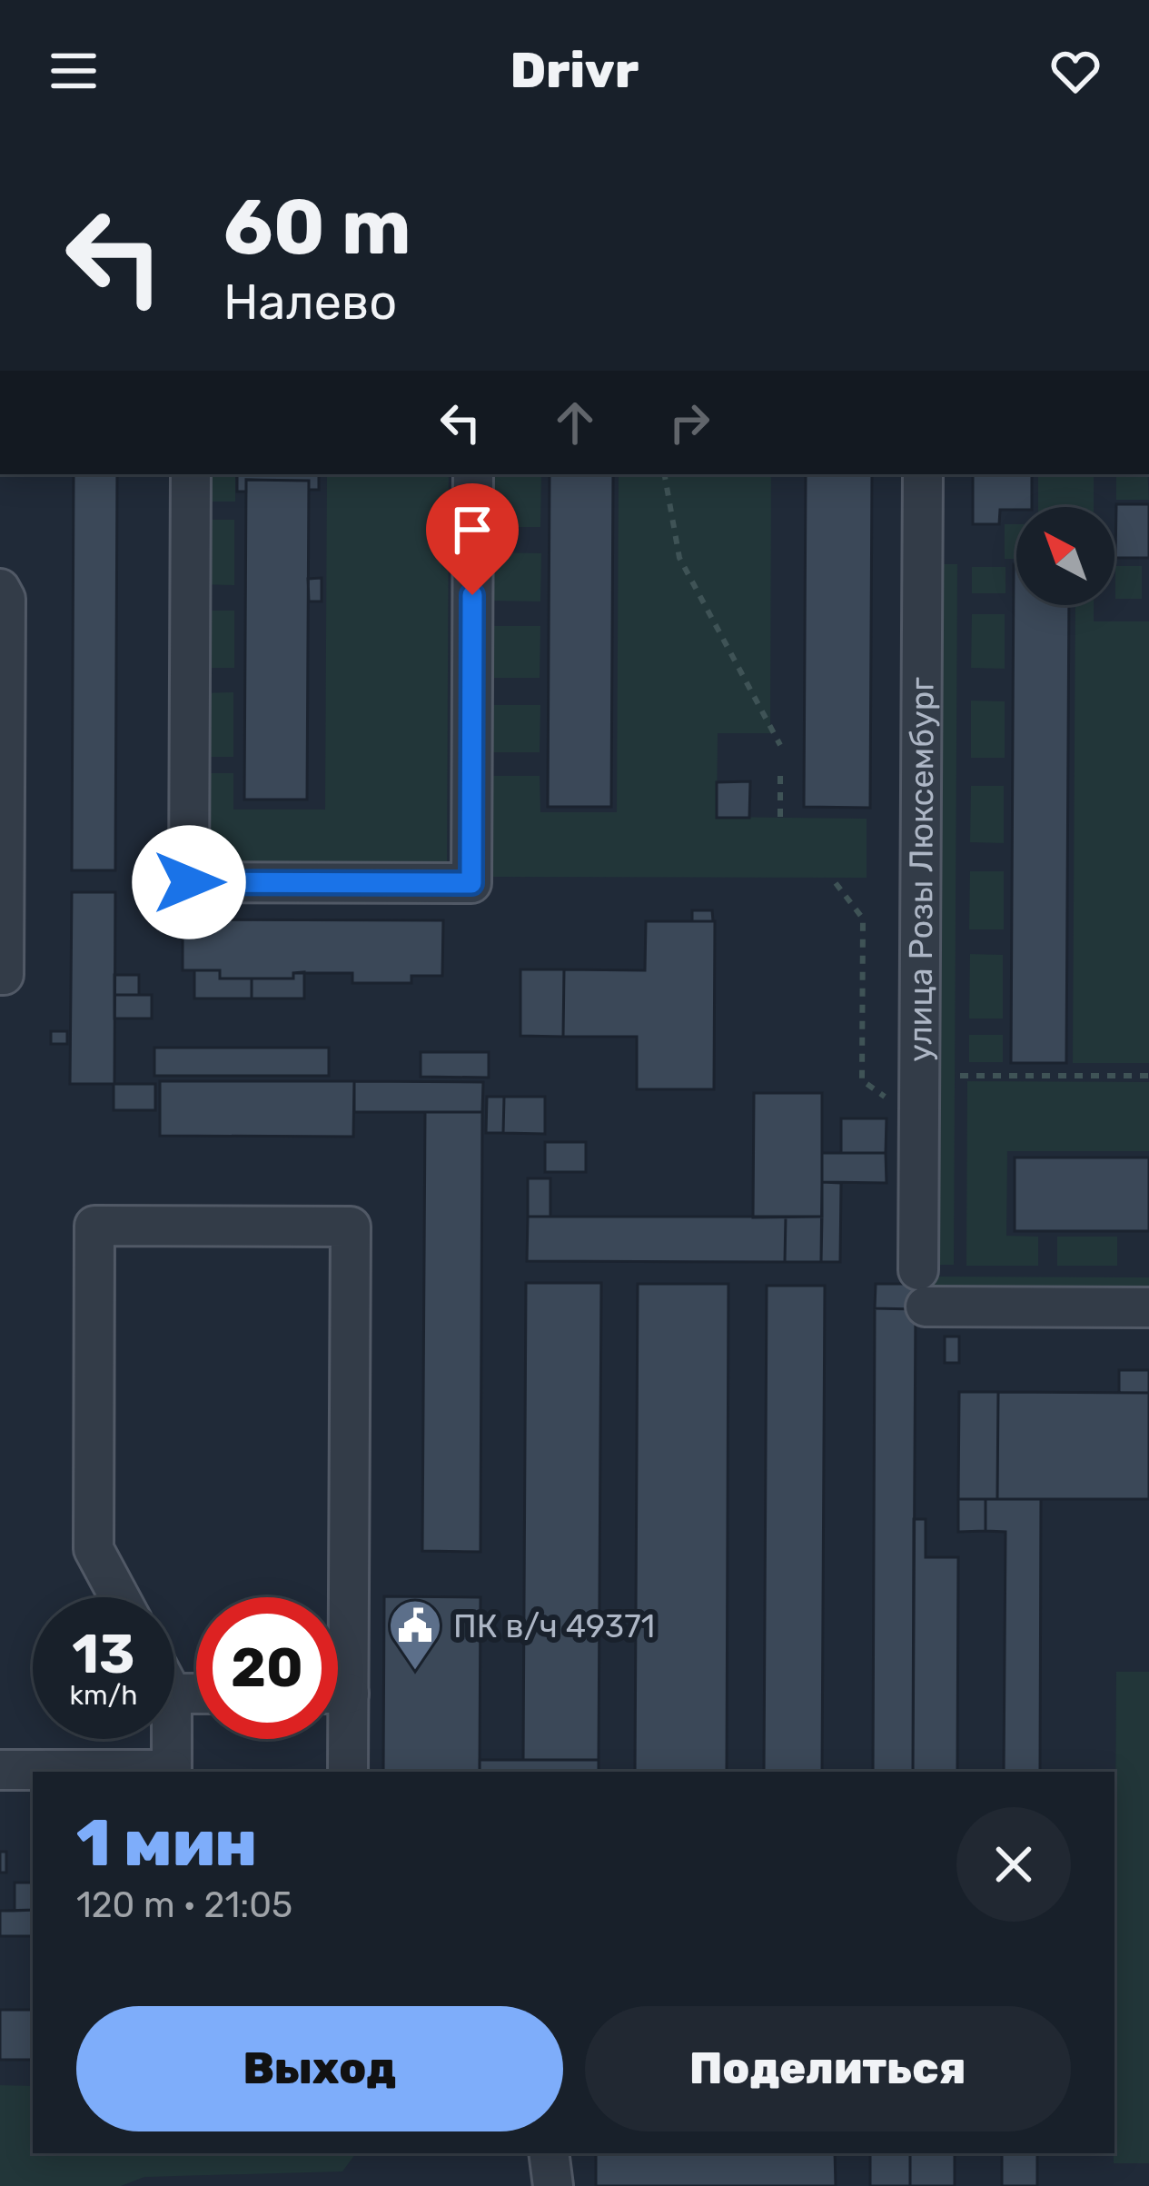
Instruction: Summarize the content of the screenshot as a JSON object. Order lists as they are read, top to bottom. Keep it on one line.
{"streets":{"street":["улица Розы Люксембург"]},"places":{"public building":["ПК в/ч 49371"]},"north":"top left","page":{"header":"Drivr","turn":["60 m","Налево"],"speed":"13 km/h","limit":"20","heading":["1 мин","120 m · 21:05"],"buttons":["Выход","Поделиться"]}}
